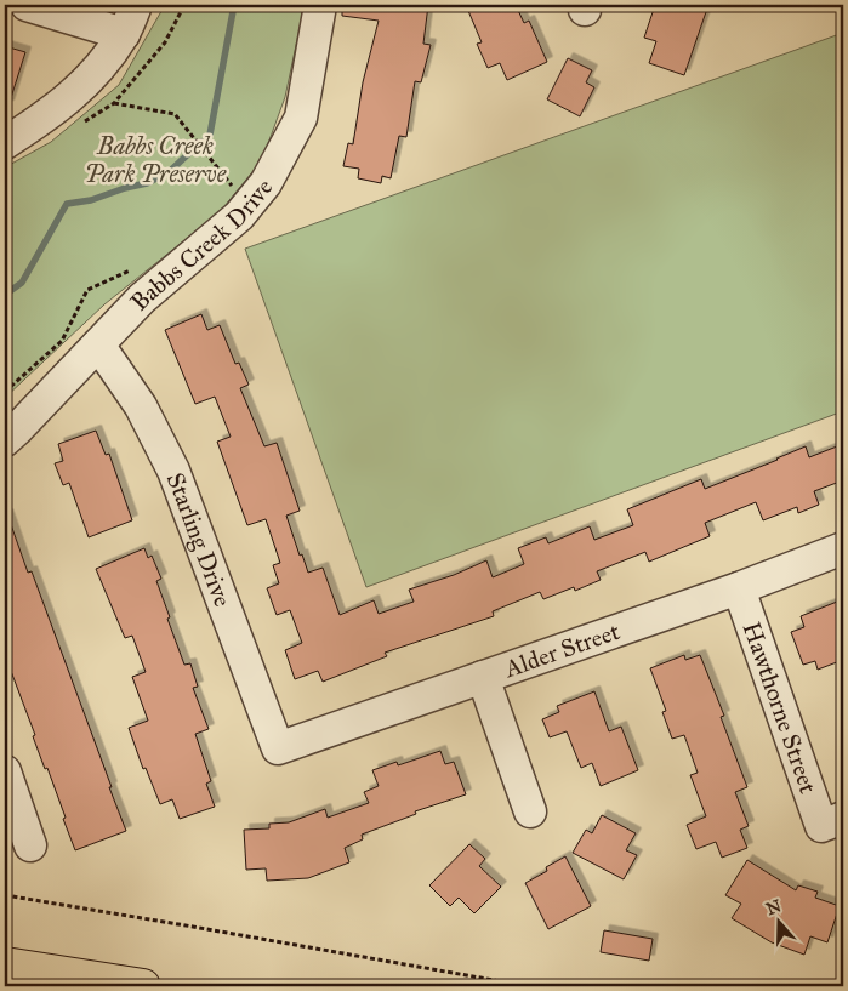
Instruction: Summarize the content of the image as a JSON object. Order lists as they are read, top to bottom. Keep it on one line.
{"streets":{"street":["Babbs Creek Drive","Starling Drive","Alder Street","Hawthorne Street"]},"crossings":[["Babbs Creek Drive","Starling Drive"],["Starling Drive","Alder Street"],["Alder Street","Hawthorne Street"]],"parks":["Babbs Creek Park Preserve"],"north":"top"}
